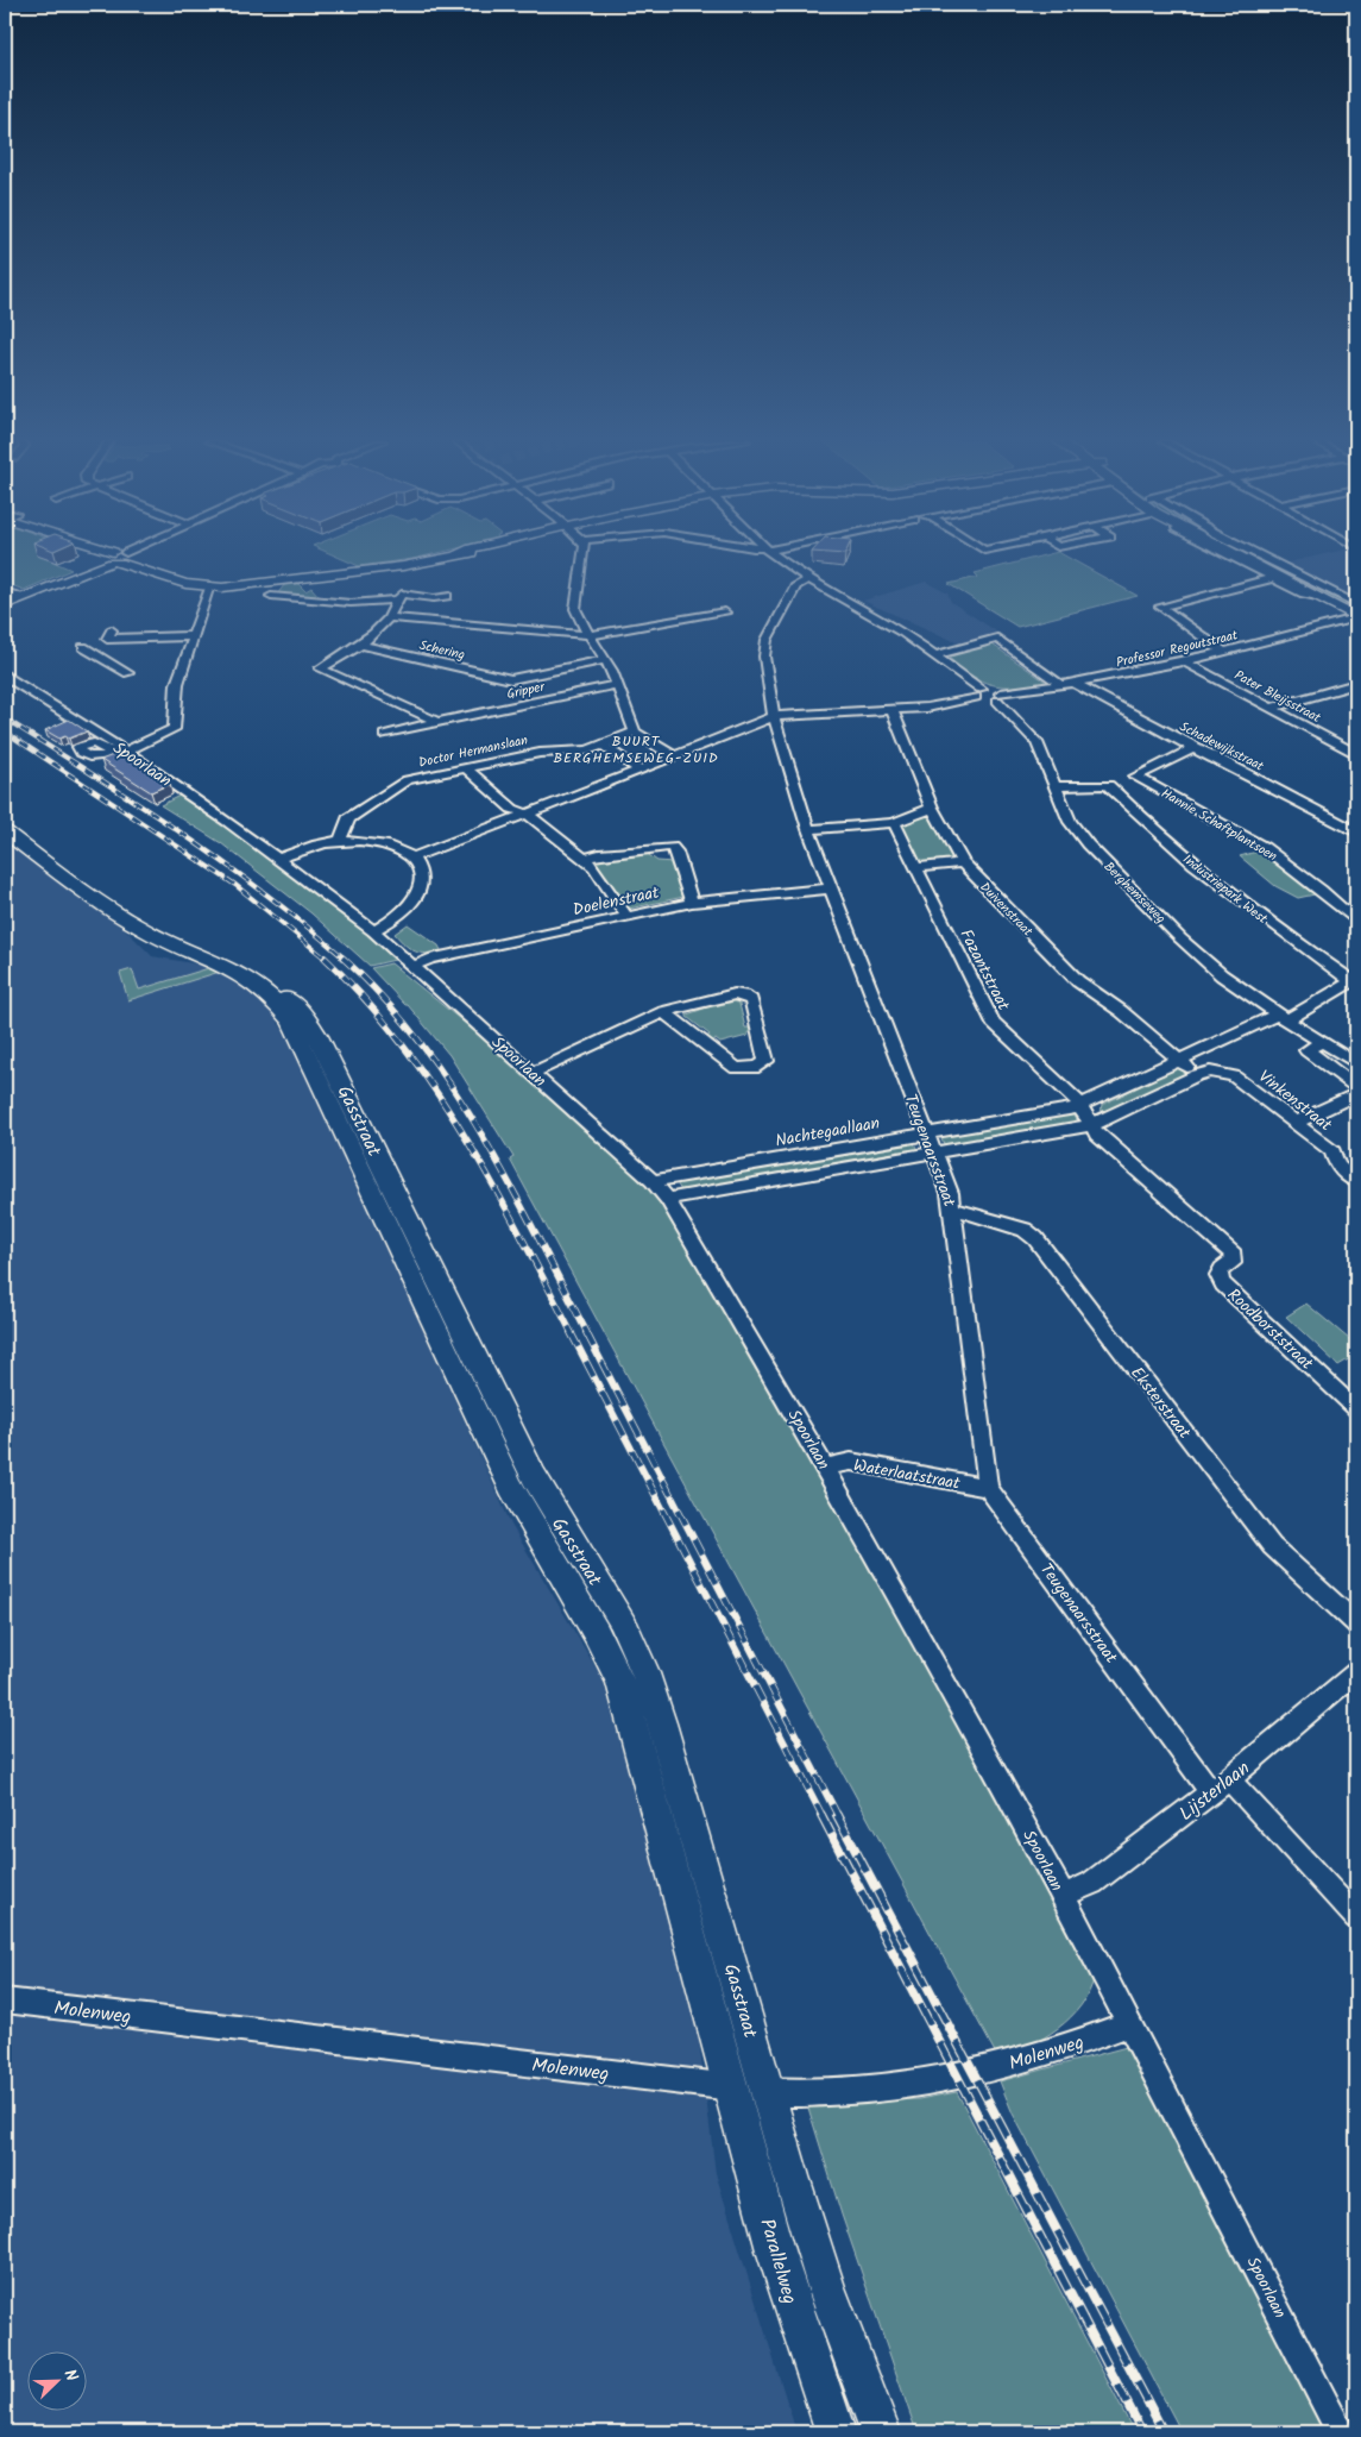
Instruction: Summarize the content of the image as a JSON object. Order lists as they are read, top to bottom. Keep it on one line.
{"streets":{"street":["Professor Regoutstraat","Schering","Gripper","Pater Bleijsstraat","Schadewijkstraat","Doctor Hermanslaan","Spoorlaan","Hannie Schaftplantsoen","Industriepark West","Berghemseweg","Doelenstraat","Duivenstraat","Fazantstraat","Vinkenstraat","Gasstraat","Nachtegaallaan","Teugenaarsstraat","Roodborststraat","Eksterstraat","Waterlaatstraat","Lijsterlaan","Molenweg","Parallelweg"]},"crossings":[["Professor Regoutstraat","Pater Bleijsstraat"],["Professor Regoutstraat","Schadewijkstraat"],["Professor Regoutstraat","Berghemseweg"],["Schering","Gripper"],["Schadewijkstraat","Hannie Schaftplantsoen"],["Spoorlaan","Doelenstraat"],["Spoorlaan","Nachtegaallaan"],["Spoorlaan","Waterlaatstraat"],["Spoorlaan","Lijsterlaan"],["Spoorlaan","Molenweg"],["Industriepark West","Berghemseweg"],["Berghemseweg","Nachtegaallaan"],["Doelenstraat","Teugenaarsstraat"],["Duivenstraat","Vinkenstraat"],["Duivenstraat","Nachtegaallaan"],["Fazantstraat","Nachtegaallaan"],["Gasstraat","Molenweg"],["Gasstraat","Parallelweg"],["Nachtegaallaan","Teugenaarsstraat"],["Teugenaarsstraat","Eksterstraat"],["Teugenaarsstraat","Waterlaatstraat"],["Teugenaarsstraat","Lijsterlaan"],["Molenweg","Parallelweg"]],"districts":["BUURT BERGHEMSEWEG-ZUID"],"north":"top right"}
